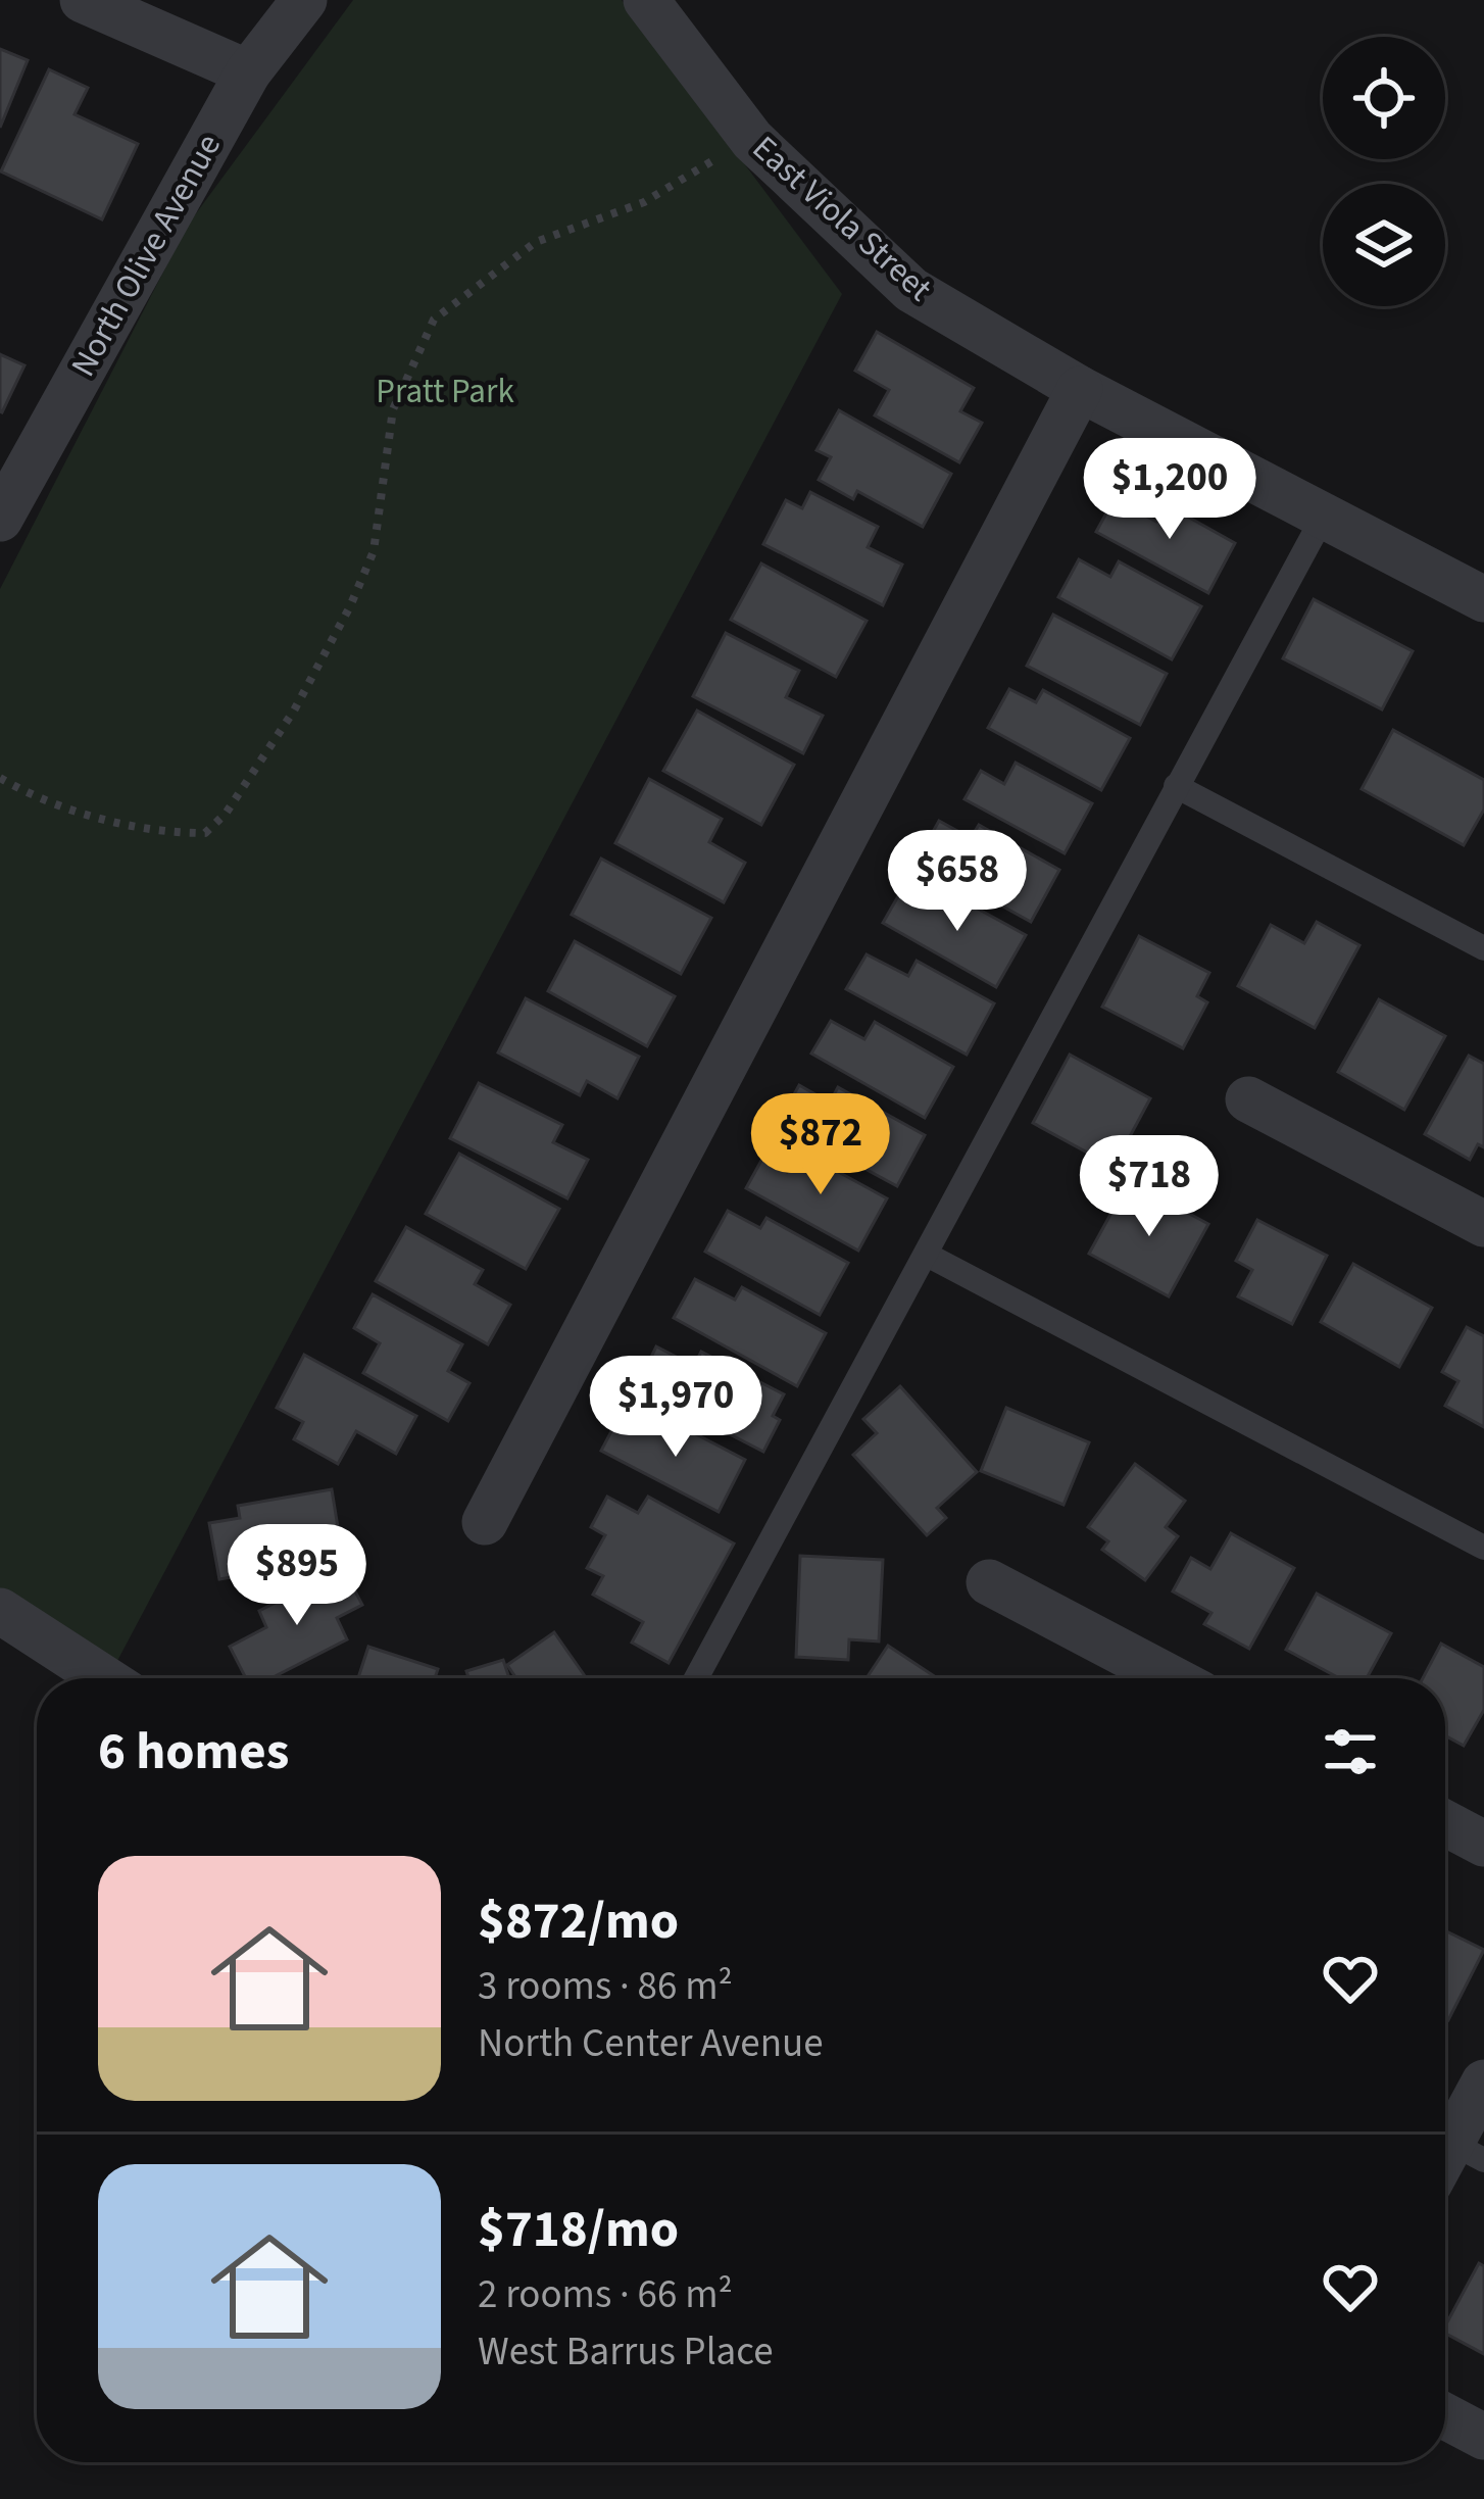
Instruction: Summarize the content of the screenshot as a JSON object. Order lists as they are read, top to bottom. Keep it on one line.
{"streets":{"street":["East Viola Street","North Olive Avenue"]},"parks":["Pratt Park"],"page":{"price":["$1,200","$658","$872","$718","$1,970","$895"],"heading":"6 homes","list":[{"name":"$872/mo","note":"3 rooms · 86 m² · North Center Avenue"},{"name":"$718/mo","note":"2 rooms · 66 m² · West Barrus Place"}]}}
